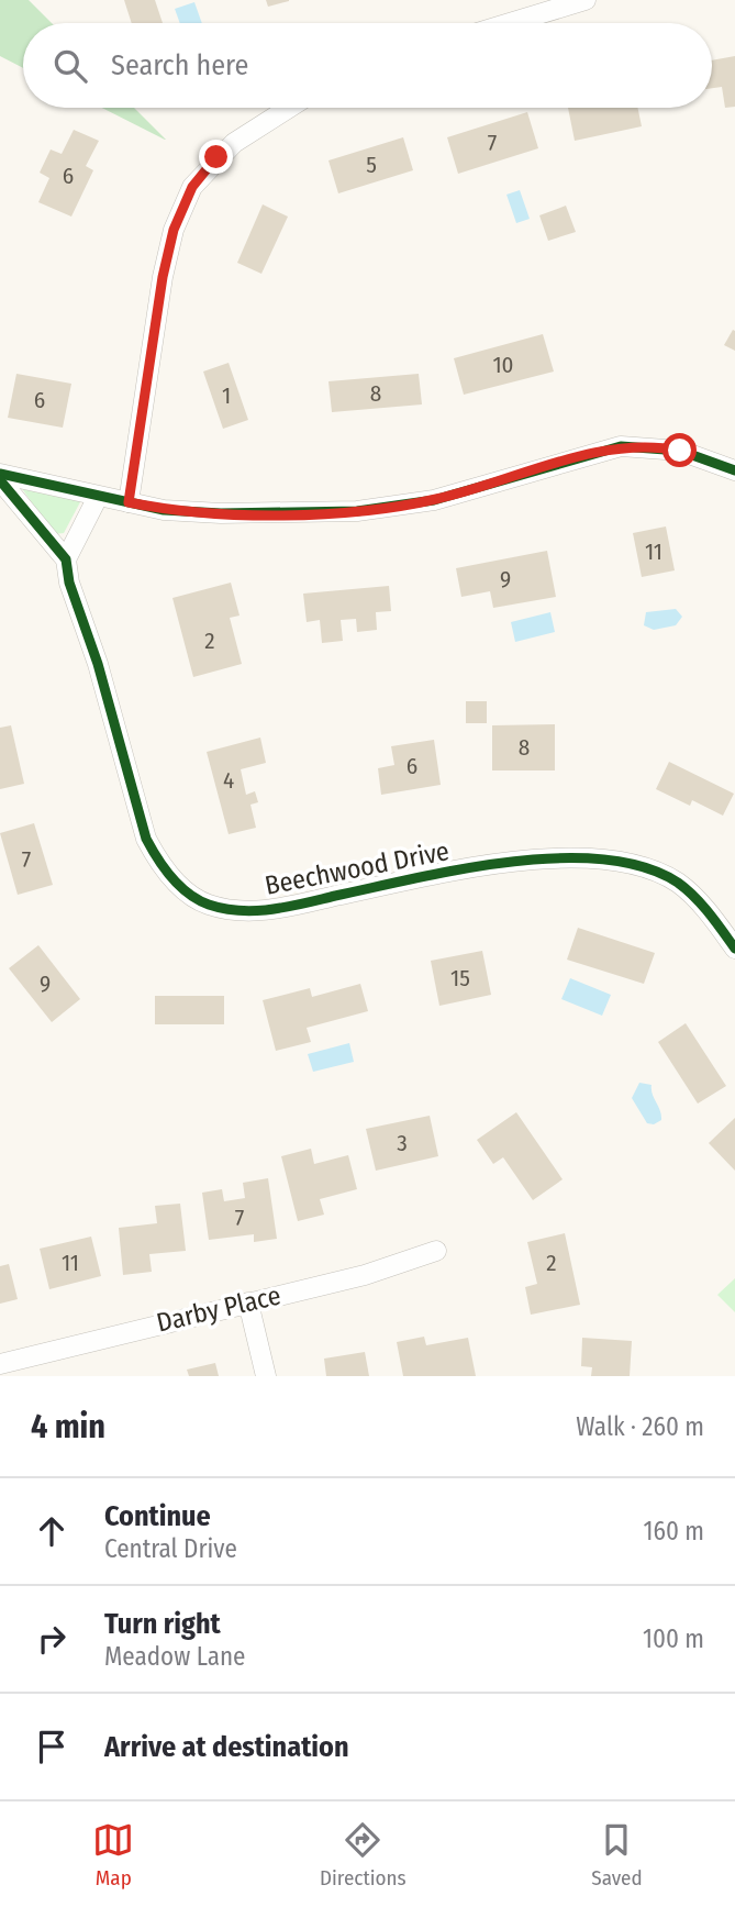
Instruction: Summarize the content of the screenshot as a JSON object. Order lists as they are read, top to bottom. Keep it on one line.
{"streets":{"street":["Beechwood Drive","Darby Place"]},"house_numbers":["7","5","6","10","8","1","6","11","9","2","8","6","4","7","15","9","3","7","11","2"],"page":{"search":"Search here","heading":["4 min","Walk · 260 m"],"list":[["Continue","Central Drive","160 m"],["Turn right","Meadow Lane","100 m"],"Arrive at destination"],"nav":["Map","Directions","Saved"]}}
